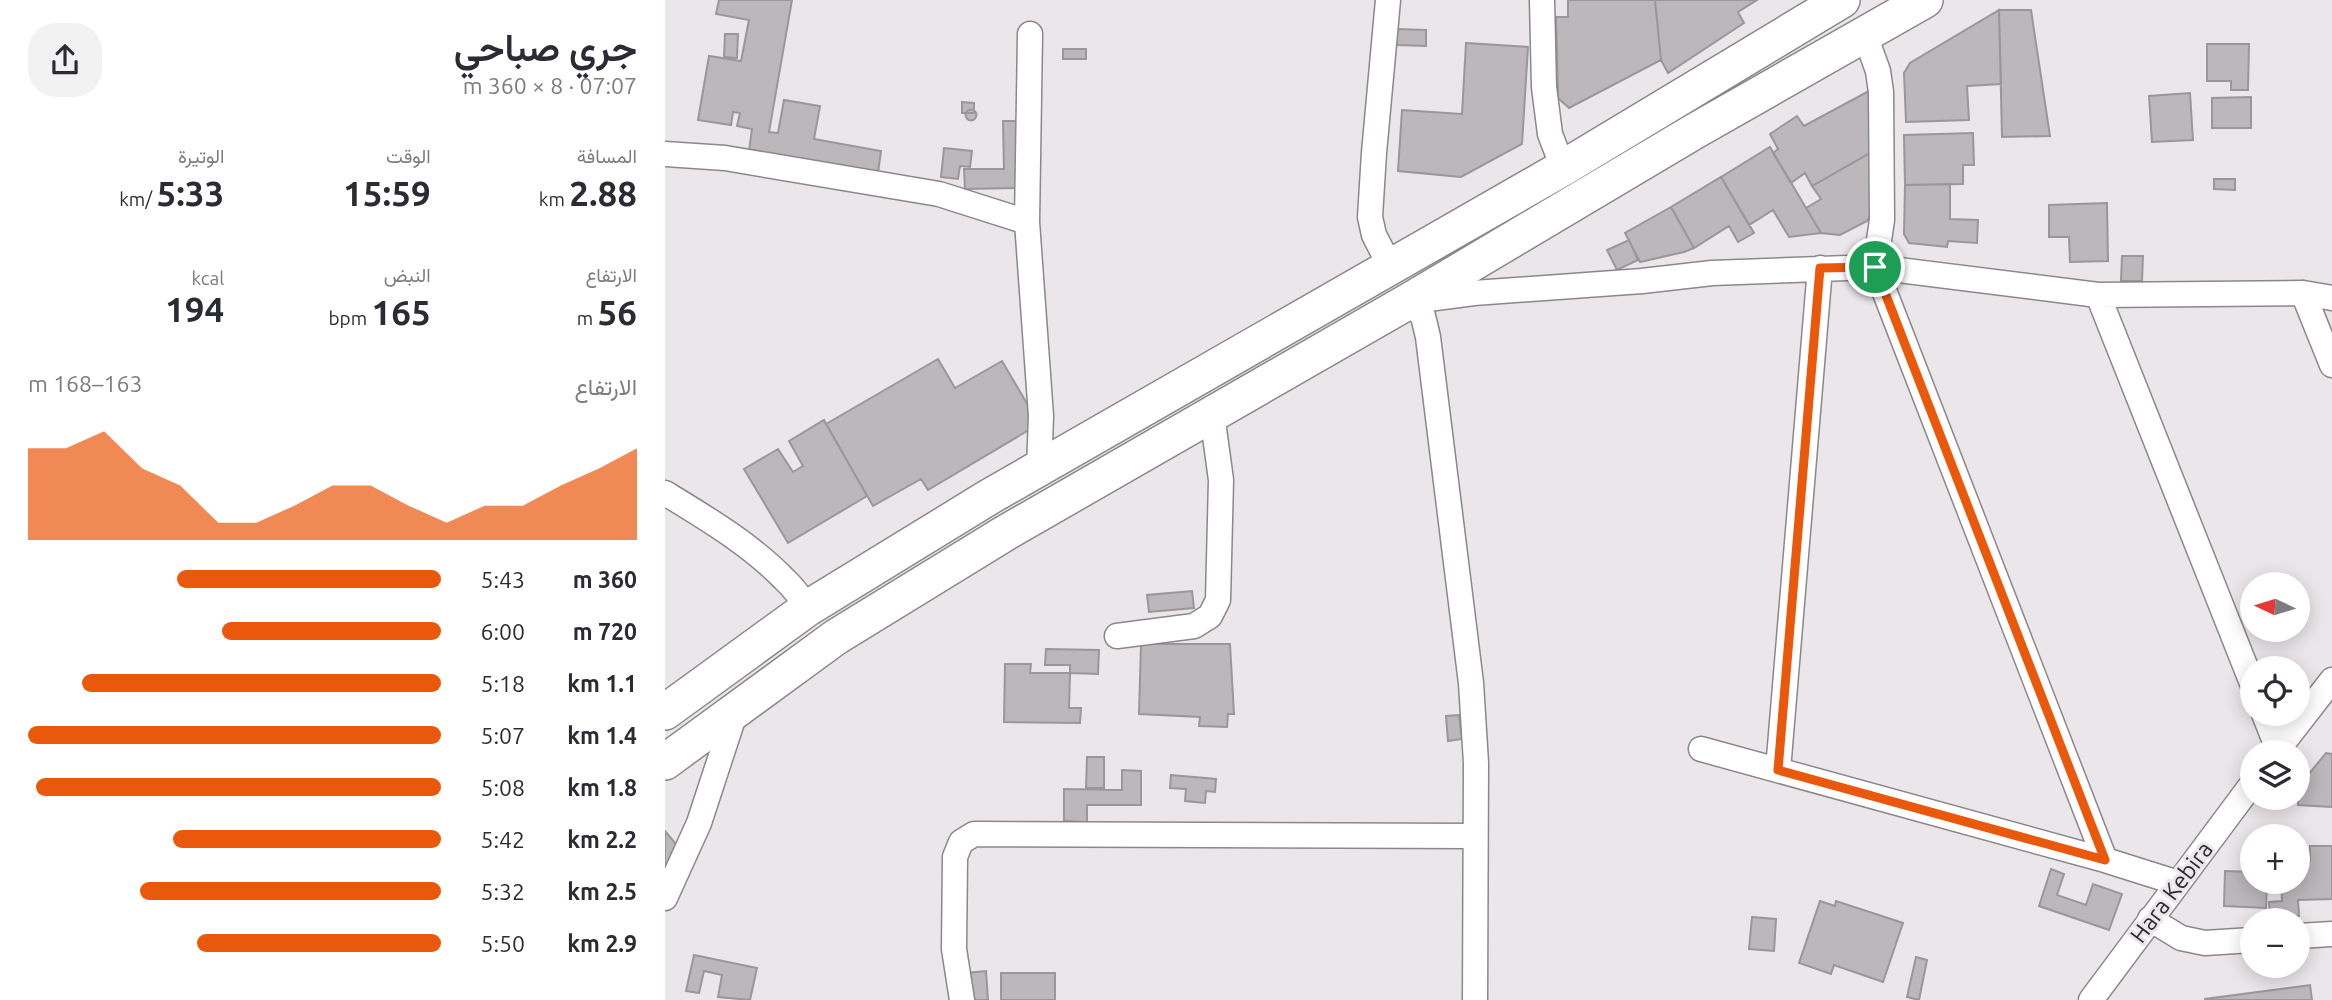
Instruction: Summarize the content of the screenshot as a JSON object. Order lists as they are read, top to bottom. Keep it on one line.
{"streets":{"street":["Hara Kebira"]},"north":"left","page":{"heading":["جري صباحي","07:07 · 8 × 360 m"],"stats":[["المسافة","2.88 km"],["الوقت","15:59"],["الوتيرة","5:33 /km"],["الارتفاع","56 m"],["النبض","165 bpm"],["kcal","194"]],"chart":["الارتفاع","163–168 m"],"list":[{"name":"360 m","note":"5:43"},{"name":"720 m","note":"6:00"},{"name":"1.1 km","note":"5:18"},{"name":"1.4 km","note":"5:07"},{"name":"1.8 km","note":"5:08"},{"name":"2.2 km","note":"5:42"},{"name":"2.5 km","note":"5:32"},{"name":"2.9 km","note":"5:50"}],"map_buttons":["+","−"]}}
